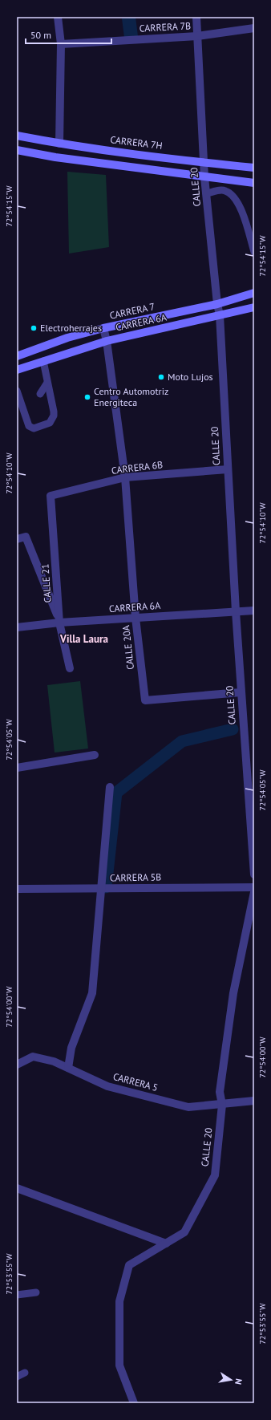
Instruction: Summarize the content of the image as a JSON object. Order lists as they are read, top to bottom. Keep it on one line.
{"streets":{"main road":["CARRERA 7H","CARRERA 7","CARRERA 6A"],"street":["CARRERA 7B","CALLE 20","CARRERA 6B","CALLE 21","CALLE 20A","CARRERA 5B","CARRERA 5"]},"crossings":[["CARRERA 7B","CALLE 20"],["CARRERA 7H","CALLE 20"],["CALLE 20","CARRERA 7"],["CALLE 20","CARRERA 6A"],["CALLE 20","CARRERA 6B"],["CALLE 20","CALLE 20A"],["CALLE 20","CARRERA 5"],["CARRERA 7","CALLE 20A"],["CARRERA 6A","CALLE 21"],["CARRERA 6A","CALLE 20A"],["CARRERA 6B","CALLE 21"],["CARRERA 6B","CALLE 20A"]],"districts":["Villa Laura"],"places":["Electroherrajes","Moto Lujos","Centro Automotriz Energiteca"],"scale_bar":"50 m","north":"right","coordinates":["72°54'15\"W","72°54'10\"W","72°54'05\"W","72°54'00\"W","72°53'55\"W"]}
